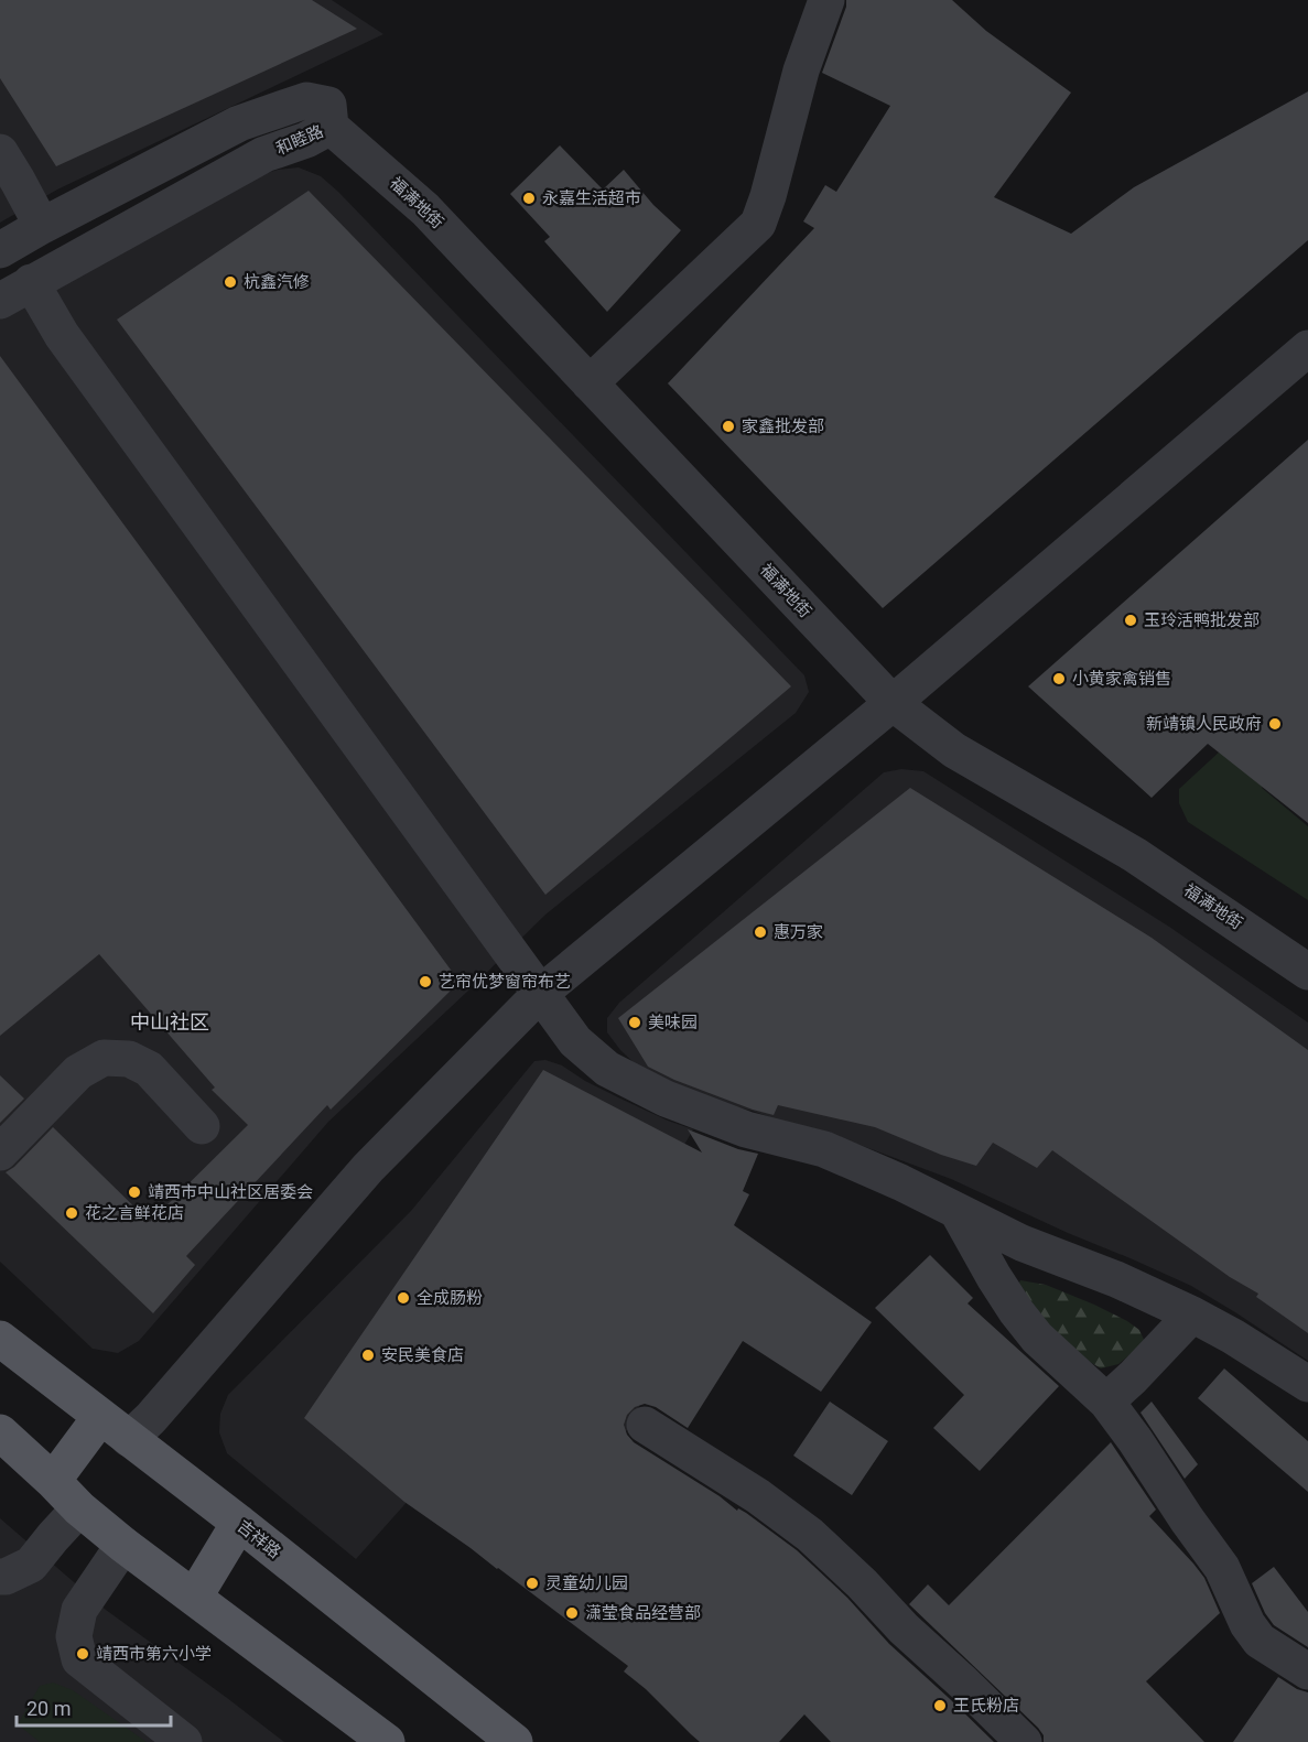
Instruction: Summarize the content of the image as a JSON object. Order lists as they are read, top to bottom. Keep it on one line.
{"streets":{"main road":["吉祥路"],"street":["和睦路","福满地街"]},"crossings":[["和睦路","福满地街"]],"districts":["中山社区"],"places":["永嘉生活超市","杭鑫汽修","家鑫批发部","玉玲活鸭批发部","小黄家禽销售","新靖镇人民政府","惠万家","艺帘优梦窗帘布艺","美味园","靖西市中山社区居委会","花之言鲜花店","全成肠粉","安民美食店","灵童幼儿园","潇莹食品经营部","靖西市第六小学","王氏粉店"],"scale_bar":"20 m"}
